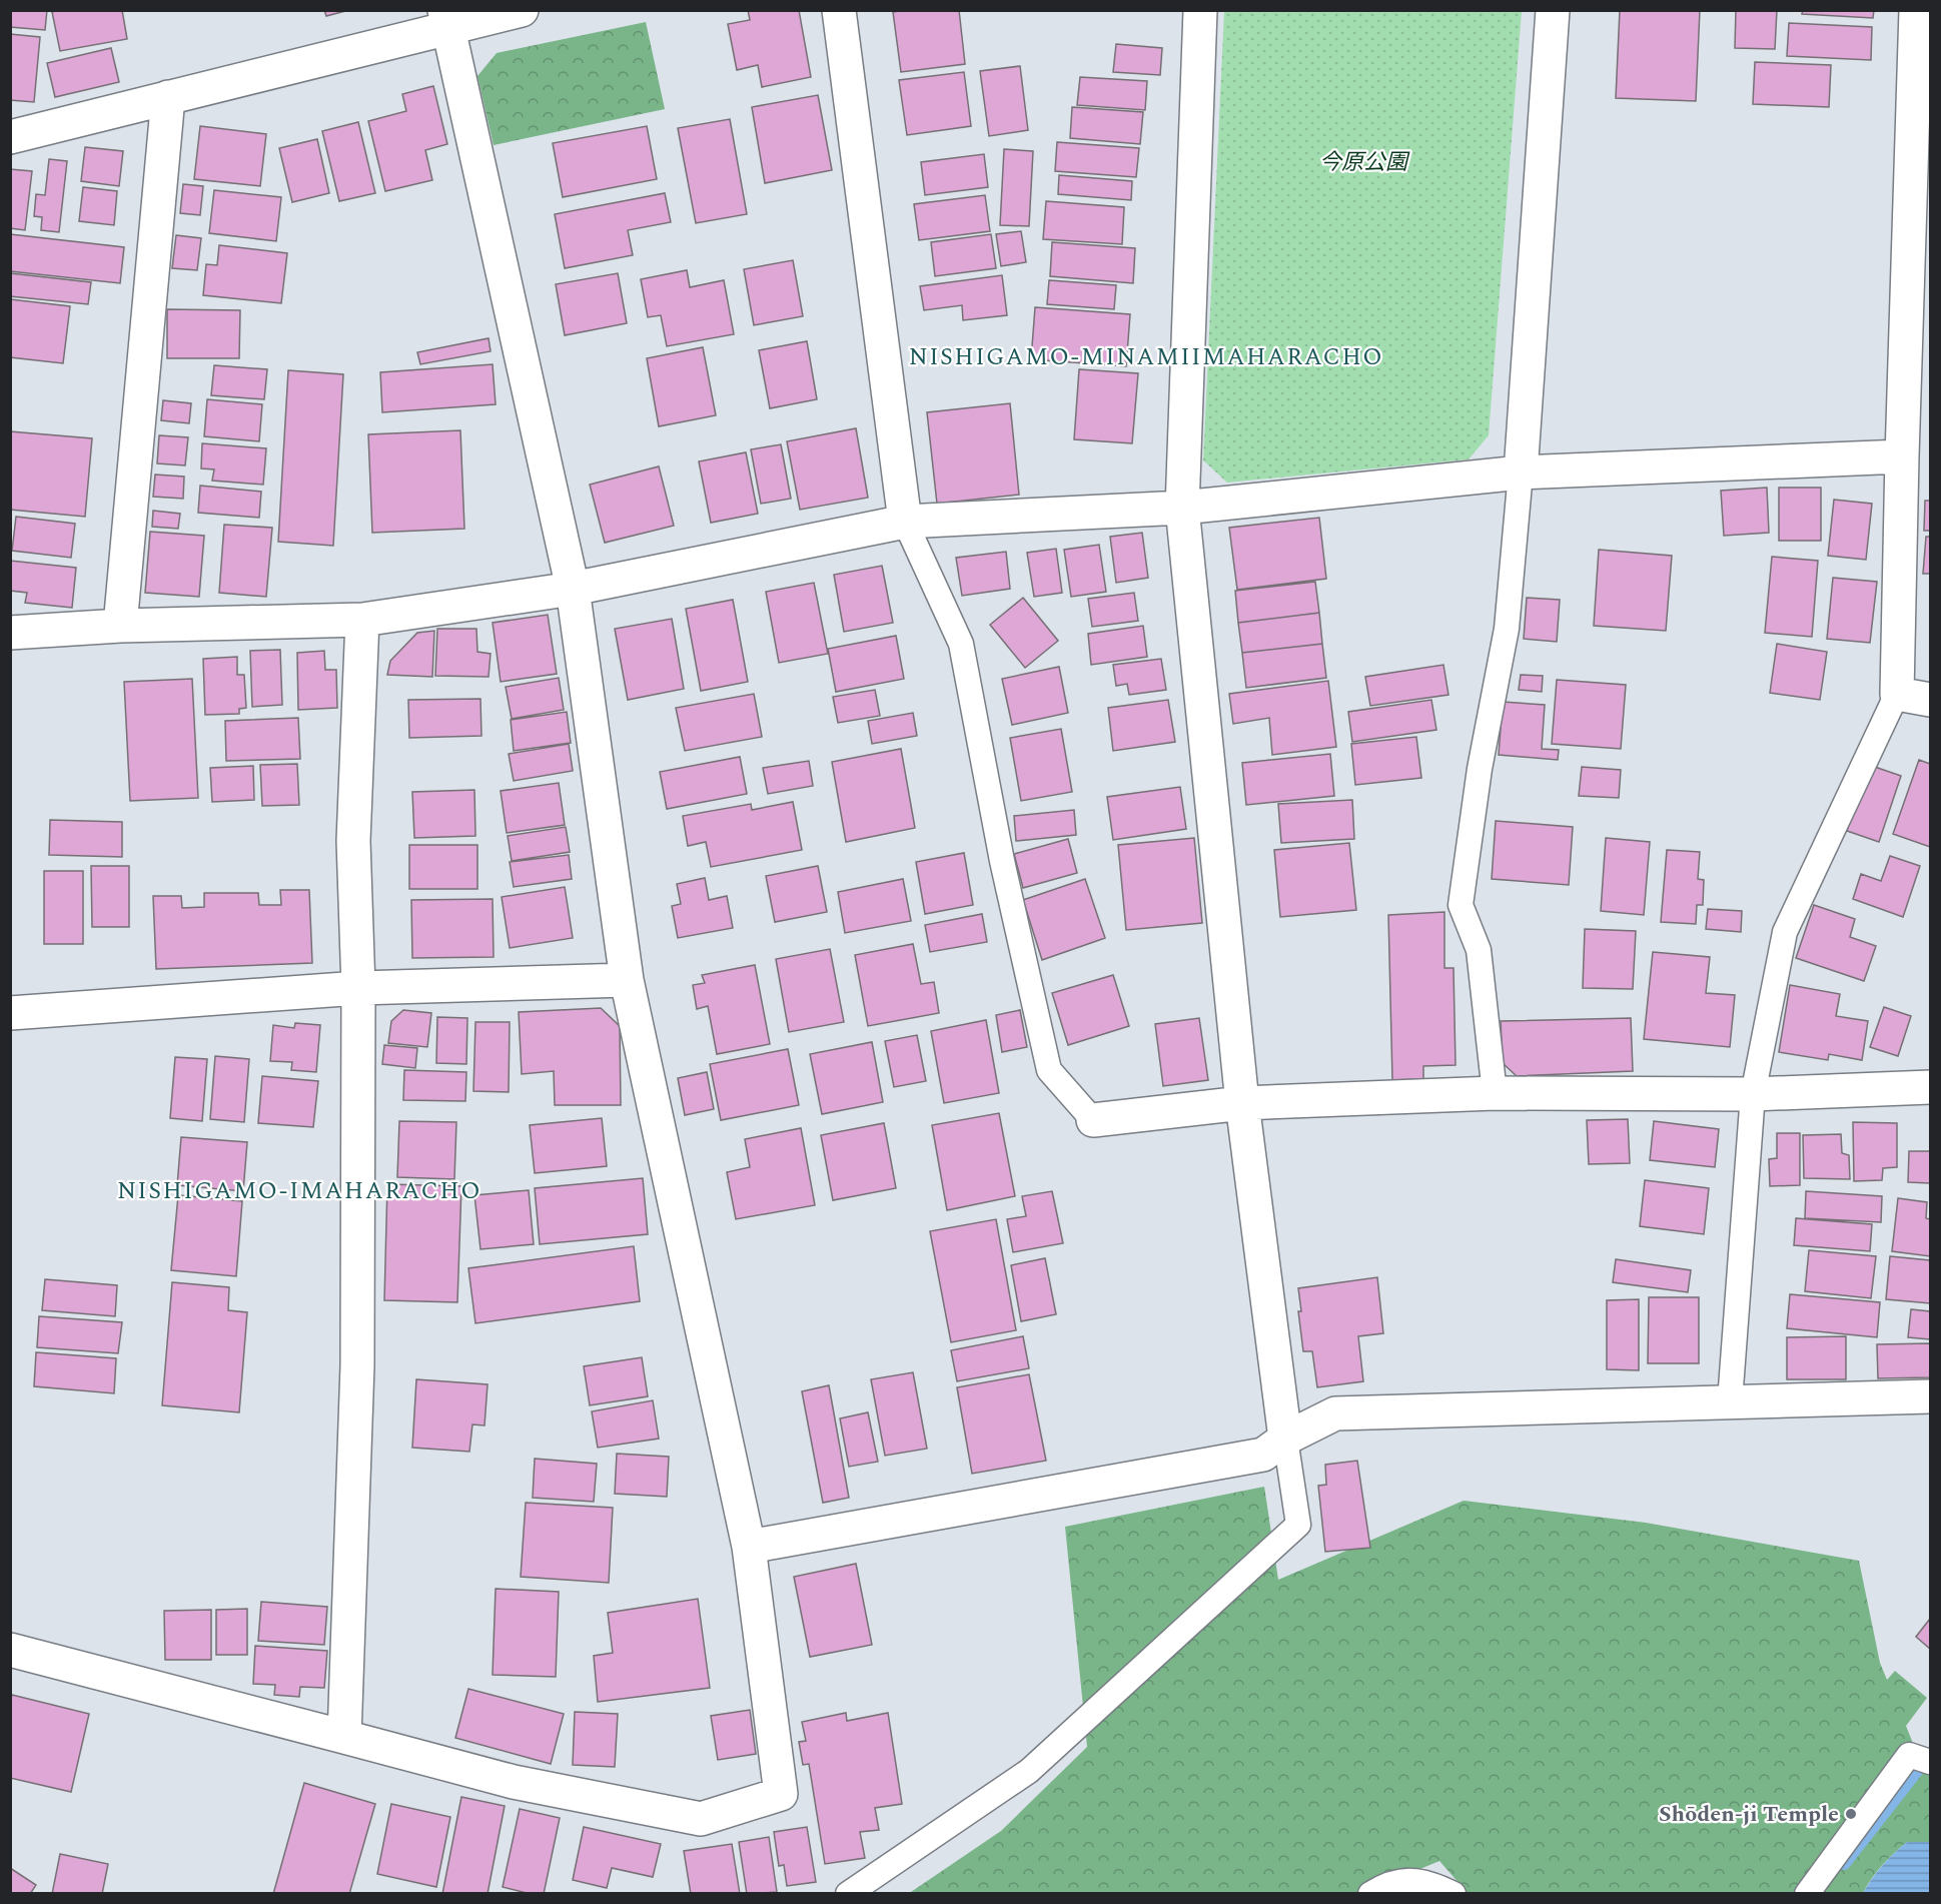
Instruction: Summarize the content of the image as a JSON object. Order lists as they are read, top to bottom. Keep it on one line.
{"districts":["NISHIGAMO-MINAMIIMAHARACHO","NISHIGAMO-IMAHARACHO"],"parks":["今原公園"],"places":["Shōden-ji Temple"]}
